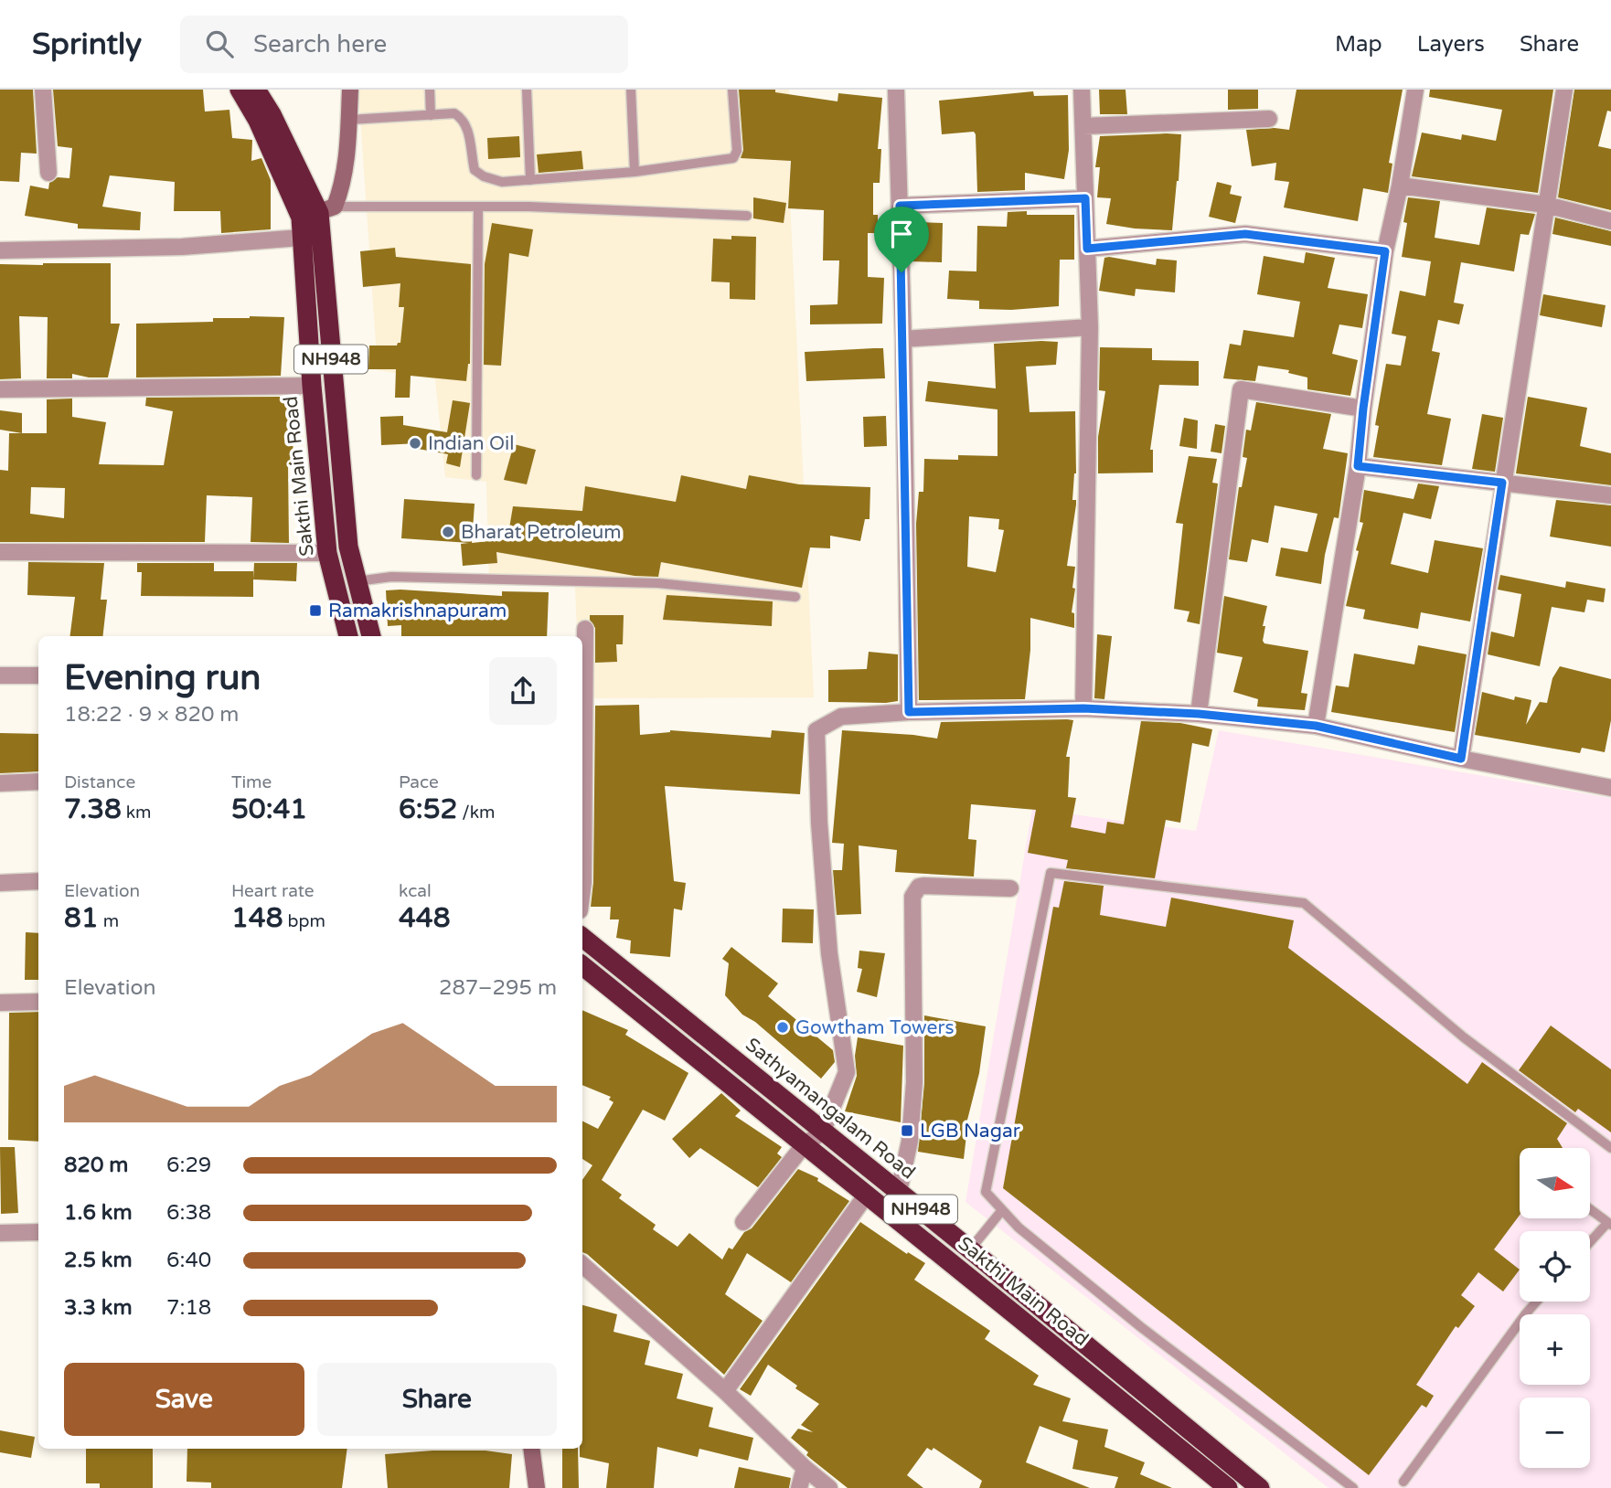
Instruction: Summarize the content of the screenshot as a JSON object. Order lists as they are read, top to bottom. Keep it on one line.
{"streets":{"highway":["NH948","Sakthi Main Road","Sathyamangalam Road"]},"crossings":[["NH948","Sakthi Main Road"]],"places":{"other":["Indian Oil","Bharat Petroleum","Gowtham Towers"],"transit":["Ramakrishnapuram","LGB Nagar"]},"north":"right","page":{"header":"Sprintly","search":"Search here","nav":["Map","Layers","Share"],"heading":["Evening run","18:22 · 9 × 820 m"],"stats":[["Distance","7.38 km"],["Time","50:41"],["Pace","6:52 /km"],["Elevation","81 m"],["Heart rate","148 bpm"],["kcal","448"]],"chart":["Elevation","287–295 m"],"list":[{"name":"820 m","note":"6:29"},{"name":"1.6 km","note":"6:38"},{"name":"2.5 km","note":"6:40"},{"name":"3.3 km","note":"7:18"}],"map_buttons":["+","−"],"buttons":["Save","Share"]}}
